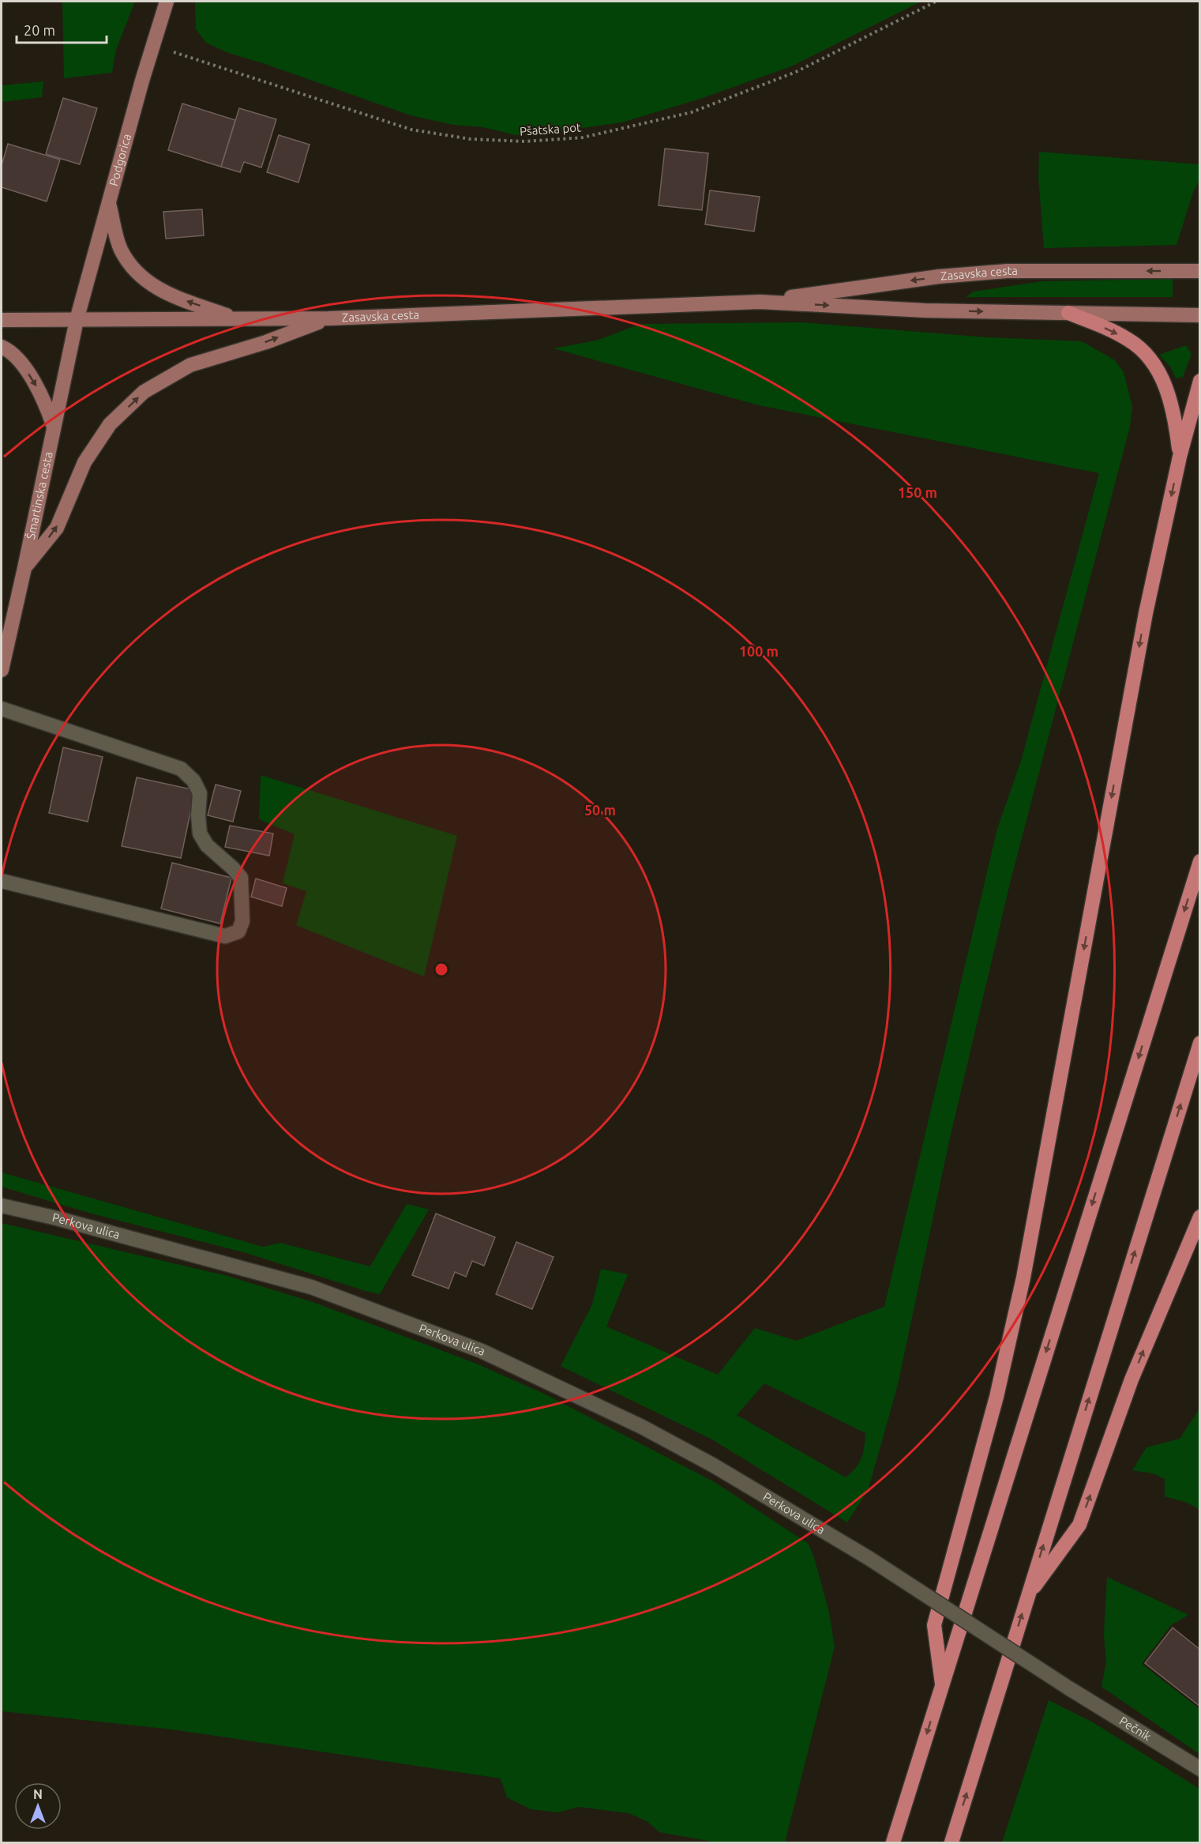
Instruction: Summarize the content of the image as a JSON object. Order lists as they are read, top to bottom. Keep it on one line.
{"streets":{"main road":["Podgorica","Zasavska cesta","Šmartinska cesta"],"street":["Perkova ulica","Pečnik"],"path":["Pšatska pot"]},"crossings":[["Pšatska pot","Podgorica"],["Podgorica","Zasavska cesta"],["Podgorica","Šmartinska cesta"],["Zasavska cesta","Šmartinska cesta"],["Perkova ulica","Pečnik"]],"scale_bar":"20 m","north":"top","rings":["150 m","100 m","50 m"]}
